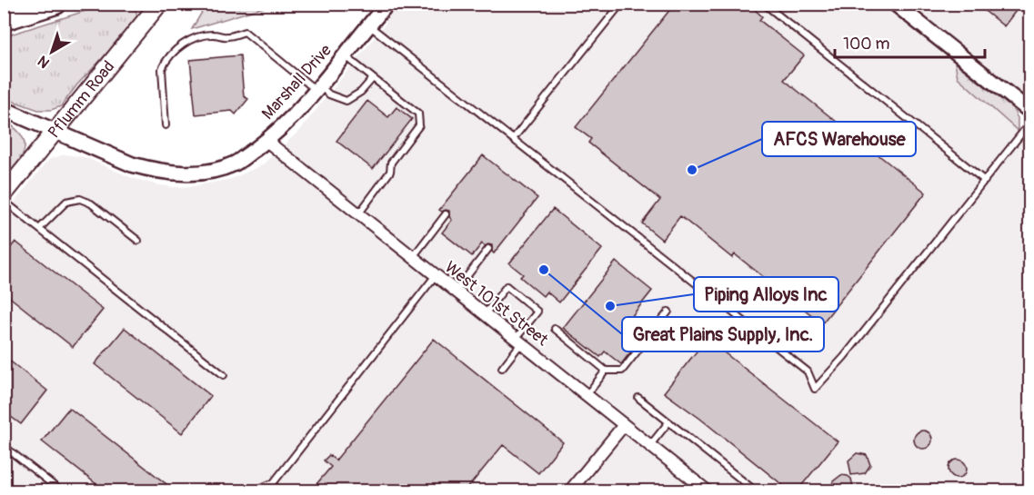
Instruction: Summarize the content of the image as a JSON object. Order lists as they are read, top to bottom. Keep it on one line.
{"streets":{"main road":["Pflumm Road"],"street":["Marshall Drive","West 101st Street"]},"crossings":[["Marshall Drive","Pflumm Road"],["Marshall Drive","West 101st Street"]],"places":["AFCS Warehouse","Great Plains Supply, Inc.","Piping Alloys Inc"],"scale_bar":"100 m","north":"bottom left"}
